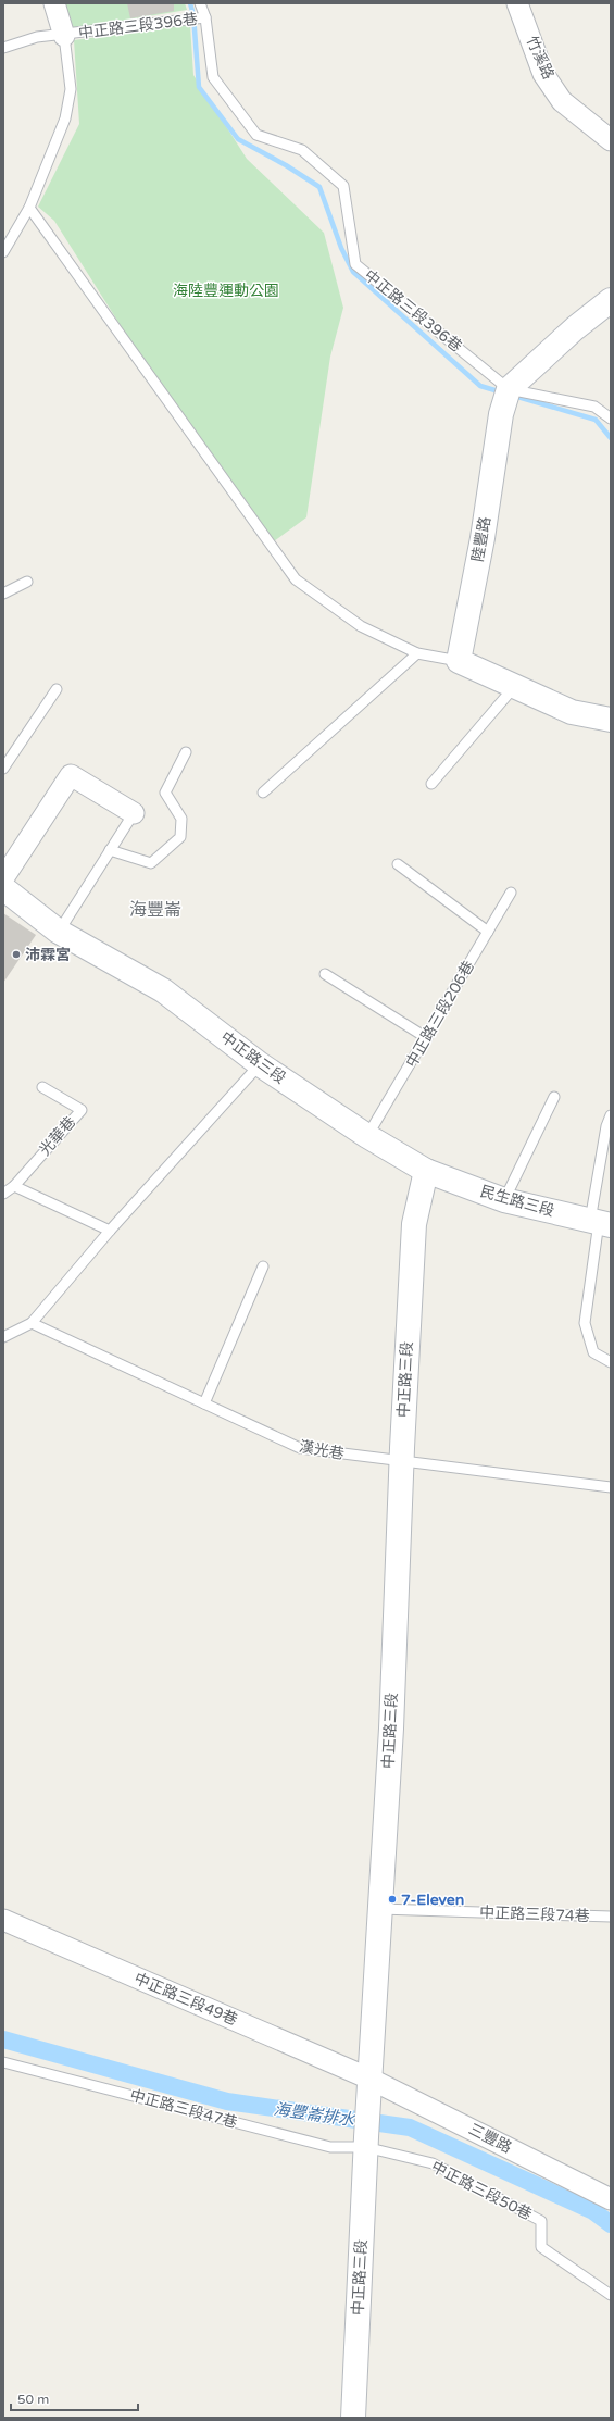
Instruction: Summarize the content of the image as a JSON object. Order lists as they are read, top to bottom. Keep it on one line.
{"streets":{"street":["竹溪路","陸豐路","中正路三段","民生路三段","中正路三段49巷","三豐路"],"lane":["中正路三段396巷","中正路三段206巷","光華巷","漢光巷","中正路三段74巷","中正路三段47巷","中正路三段50巷"]},"crossings":[["中正路三段396巷","陸豐路"],["中正路三段206巷","中正路三段"],["中正路三段","民生路三段"],["中正路三段","漢光巷"],["中正路三段","中正路三段74巷"],["中正路三段","中正路三段49巷"],["中正路三段","中正路三段47巷"],["中正路三段","三豐路"],["中正路三段","中正路三段50巷"],["中正路三段49巷","三豐路"],["中正路三段47巷","中正路三段50巷"]],"districts":["海豐崙"],"water":["海豐崙排水"],"parks":["海陸豐運動公園"],"places":["沛霖宮","7-Eleven"],"scale_bar":"50 m"}
